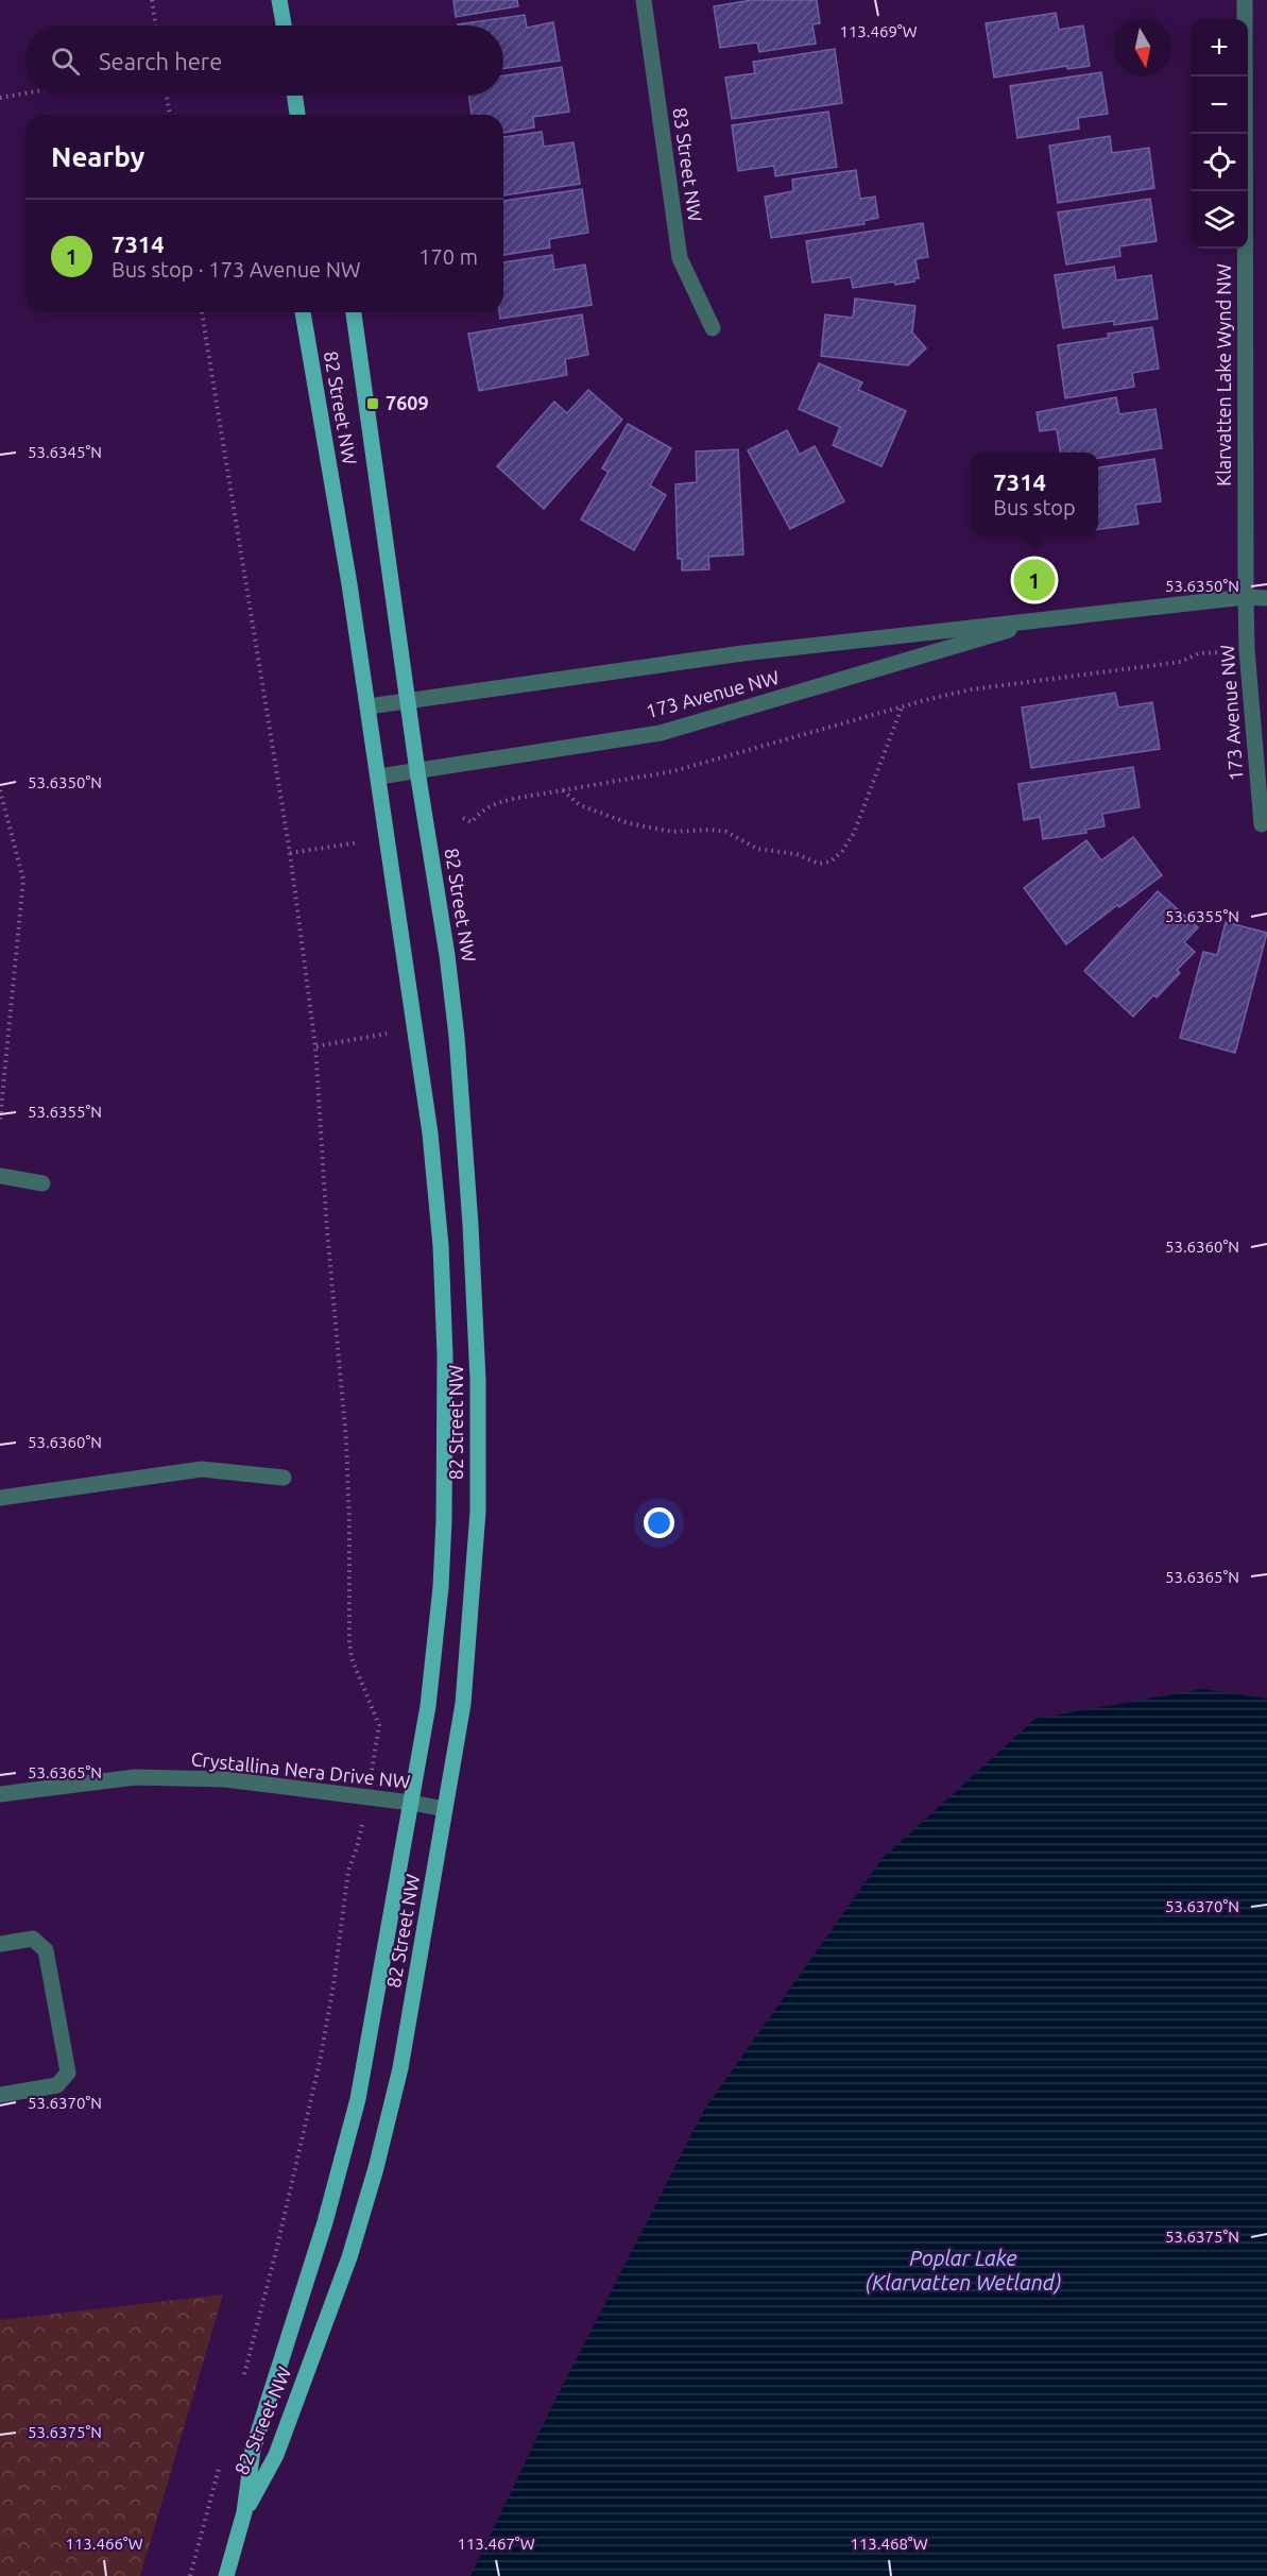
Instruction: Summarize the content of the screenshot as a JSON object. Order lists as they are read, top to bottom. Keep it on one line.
{"streets":{"main road":["82 Street NW"],"street":["83 Street NW","Klarvatten Lake Wynd NW","173 Avenue NW","Crystallina Nera Drive NW"]},"crossings":[["Klarvatten Lake Wynd NW","173 Avenue NW"],["82 Street NW","173 Avenue NW"],["82 Street NW","Crystallina Nera Drive NW"]],"water":["Poplar Lake (Klarvatten Wetland)"],"places":{"transit":["7609"]},"north":"bottom","page":{"map_buttons":["+","−"],"search":"Search here","heading":"Nearby","list":[{"mark":"1","name":"7314","note":"Bus stop · 173 Avenue NW","value":"170 m"}],"popup":["7314","Bus stop"],"pins":"1"},"coordinates":["113.469°W","53.6345°N","53.6350°N","53.6355°N","53.6360°N","53.6365°N","53.6370°N","53.6375°N","113.466°W","113.467°W","113.468°W"]}
